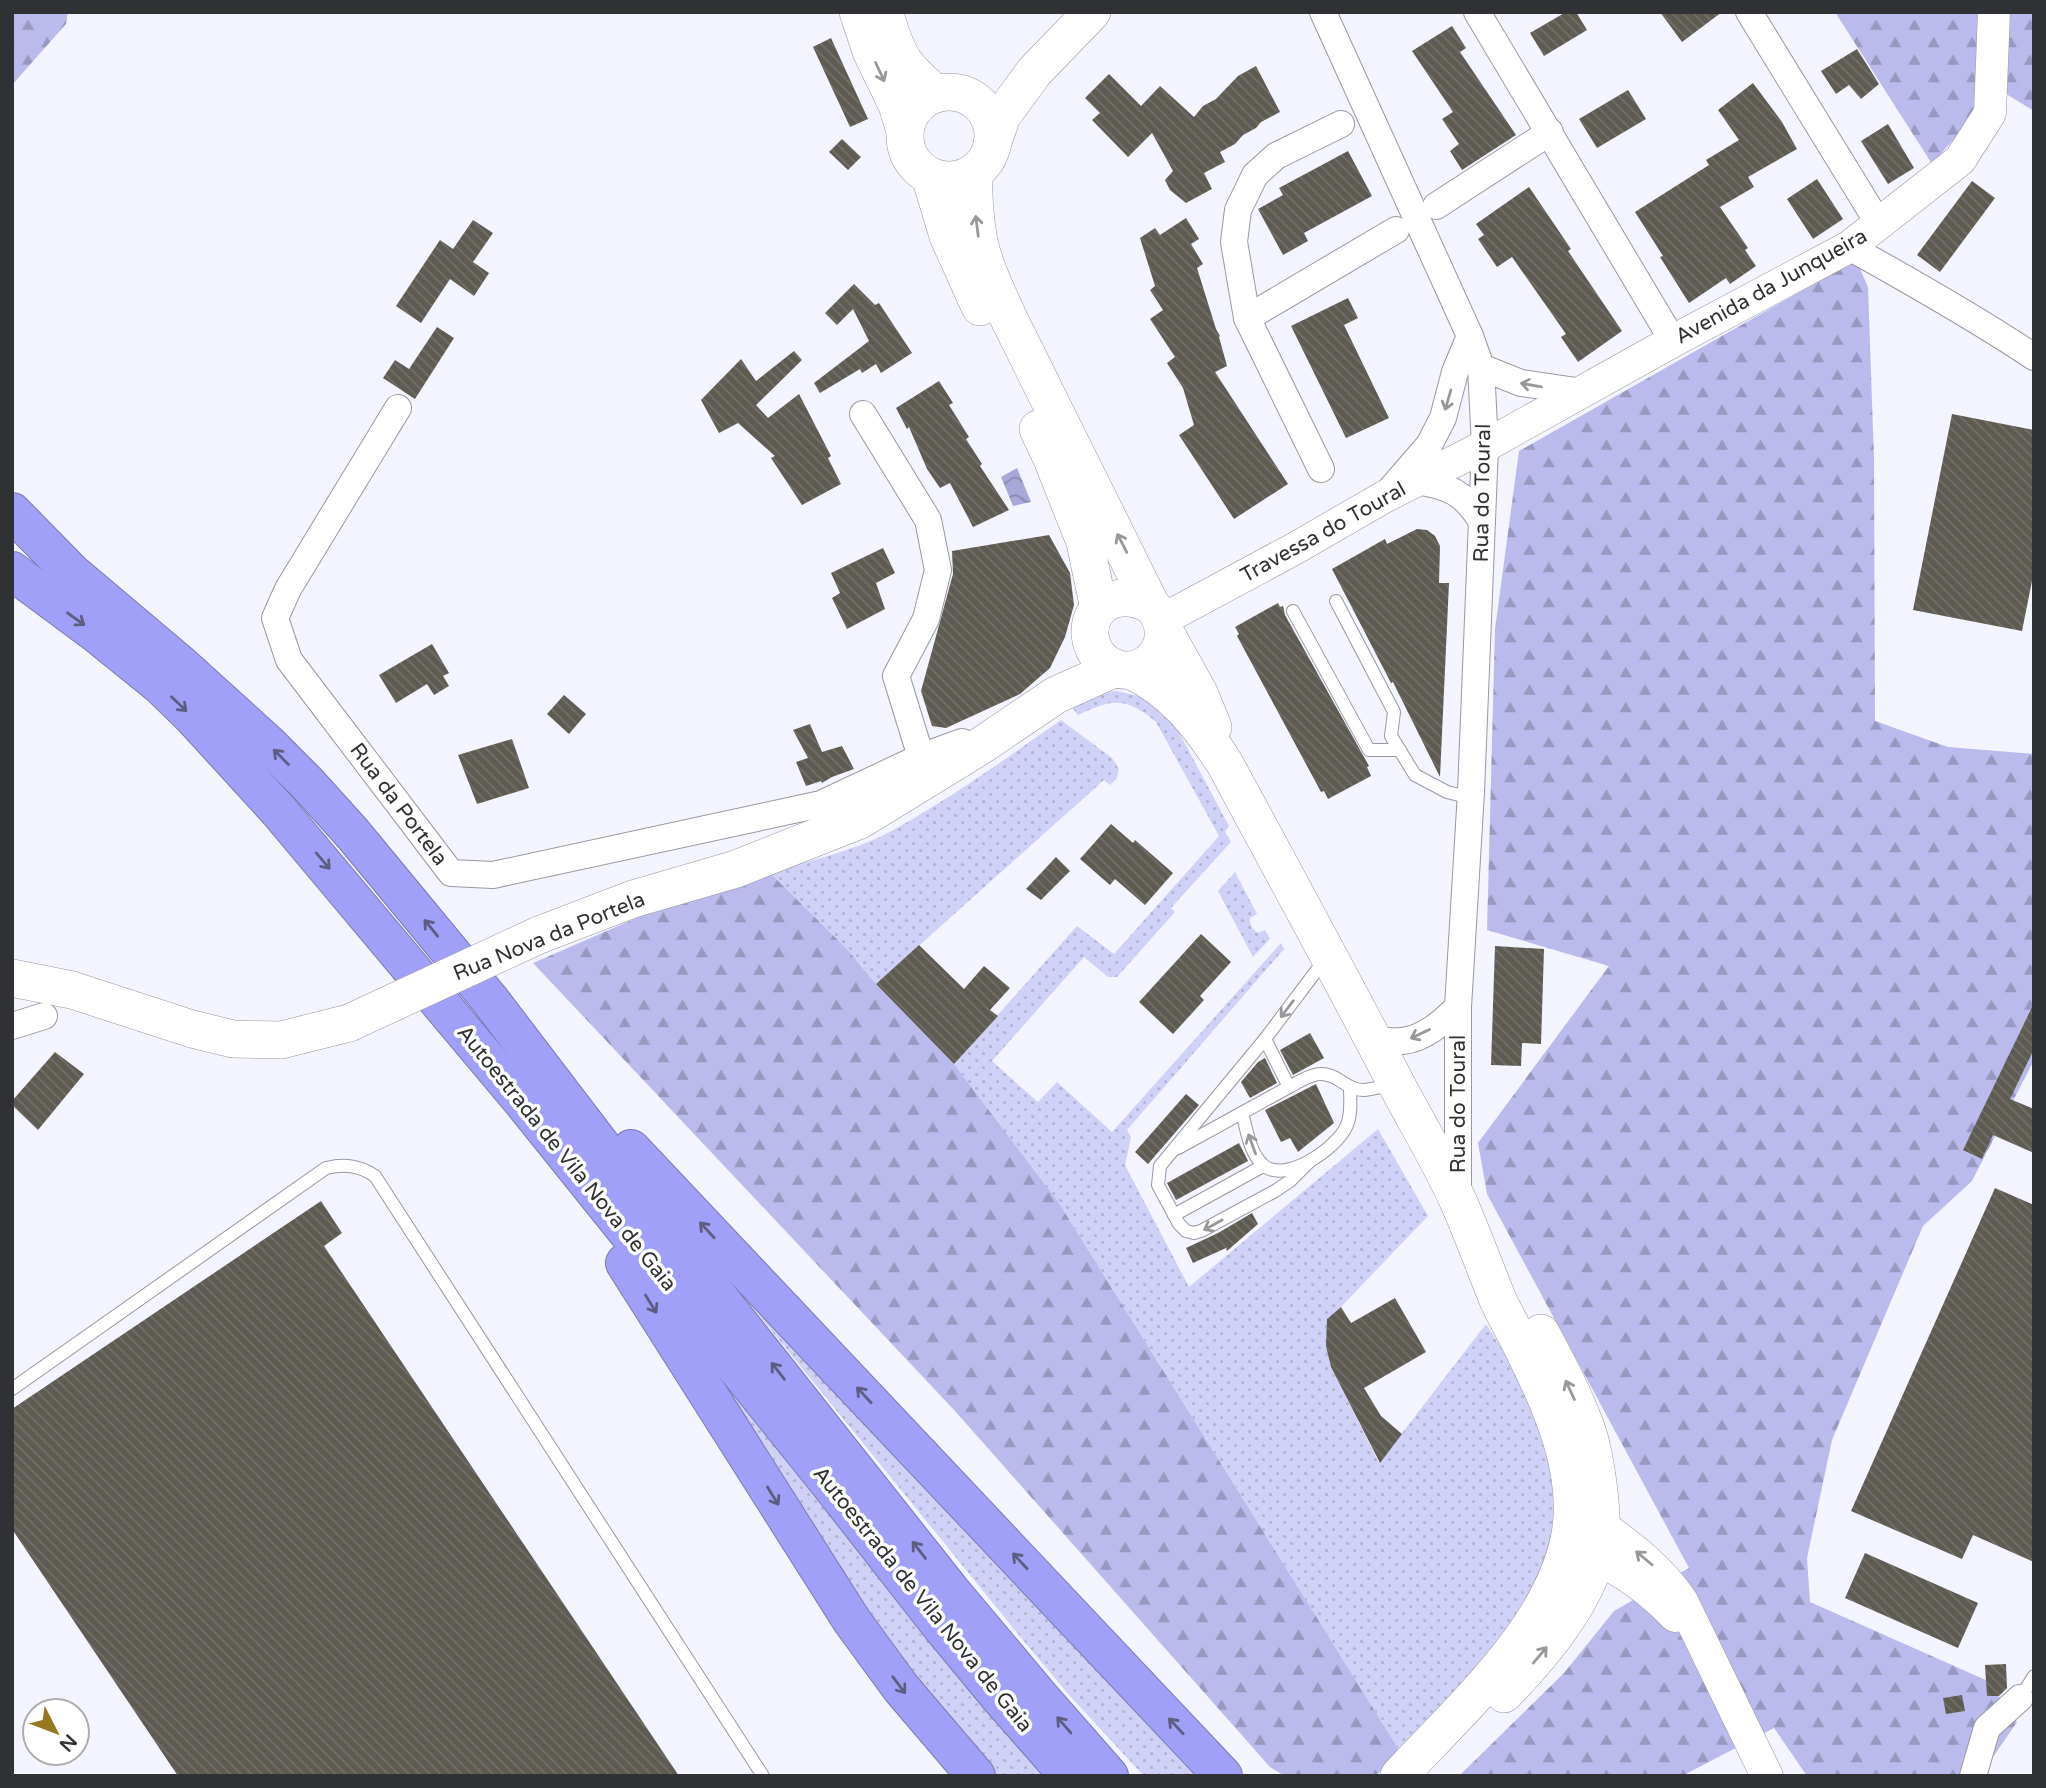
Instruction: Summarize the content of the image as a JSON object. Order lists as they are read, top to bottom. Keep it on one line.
{"streets":{"highway":["Autoestrada de Vila Nova de Gaia"],"main road":["Rua Nova da Portela"],"street":["Avenida da Junqueira","Rua do Toural","Travessa do Toural","Rua da Portela"]},"crossings":[["Avenida da Junqueira","Rua do Toural"],["Avenida da Junqueira","Travessa do Toural"],["Rua do Toural","Travessa do Toural"],["Travessa do Toural","Rua Nova da Portela"],["Rua da Portela","Rua Nova da Portela"]],"north":"bottom right"}
